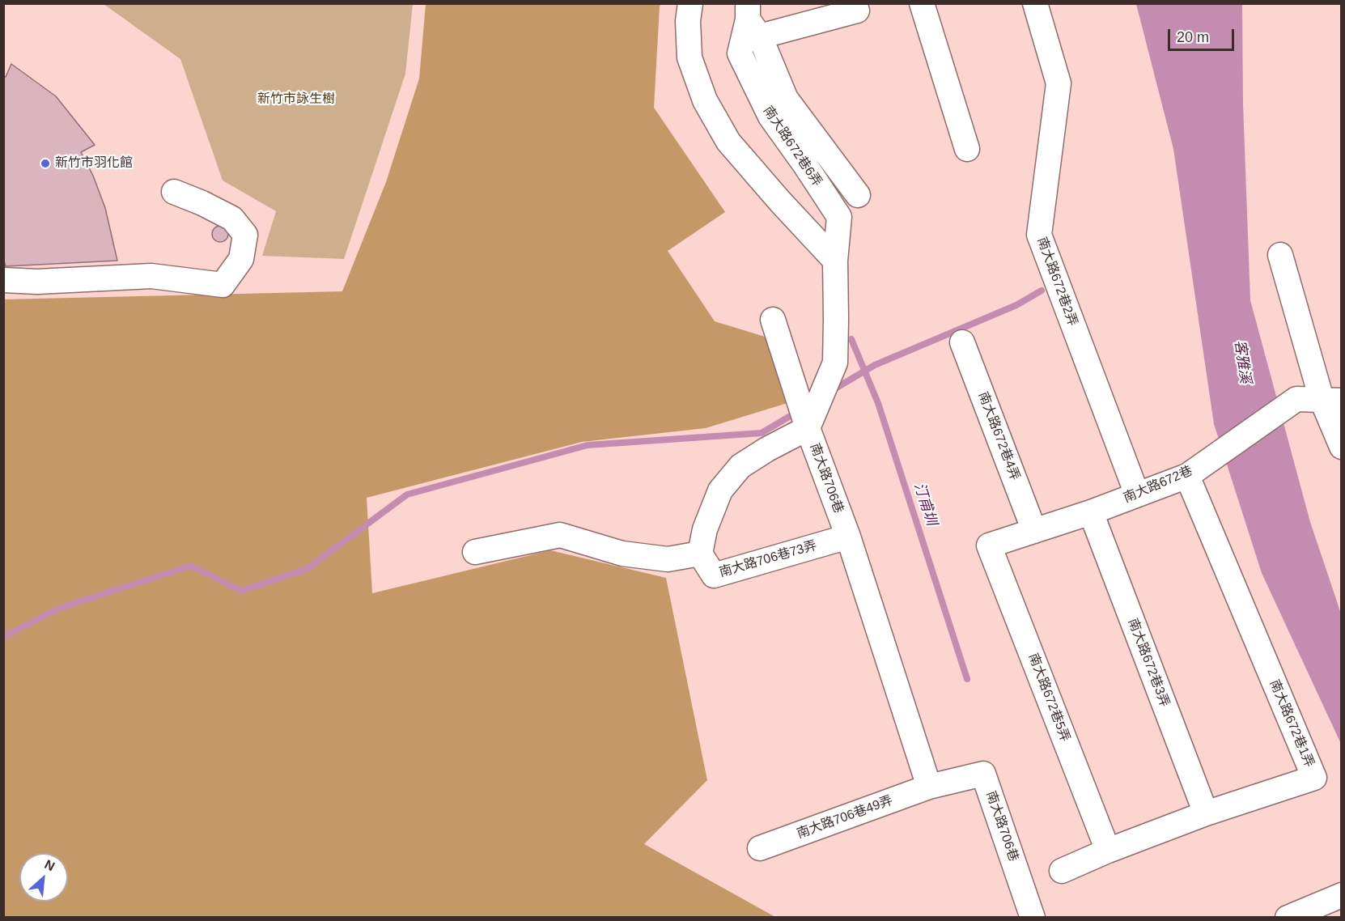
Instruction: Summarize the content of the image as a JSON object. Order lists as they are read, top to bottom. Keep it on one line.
{"streets":{"lane":["南大路672巷6弄","南大路672巷2弄","南大路672巷4弄","南大路706巷","南大路672巷","南大路706巷73弄","南大路672巷3弄","南大路672巷5弄","南大路672巷1弄","南大路706巷49弄"]},"crossings":[["南大路672巷6弄","南大路706巷"],["南大路672巷2弄","南大路672巷"],["南大路672巷4弄","南大路672巷"],["南大路706巷","南大路706巷73弄"],["南大路706巷","南大路706巷49弄"],["南大路672巷","南大路672巷3弄"],["南大路672巷","南大路672巷5弄"],["南大路672巷","南大路672巷1弄"],["南大路672巷3弄","南大路672巷1弄"],["南大路672巷5弄","南大路672巷1弄"]],"water":["客雅溪","汀甫圳"],"parks":["新竹市詠生樹"],"places":["新竹市羽化館"],"scale_bar":"20 m","north":"top right"}
